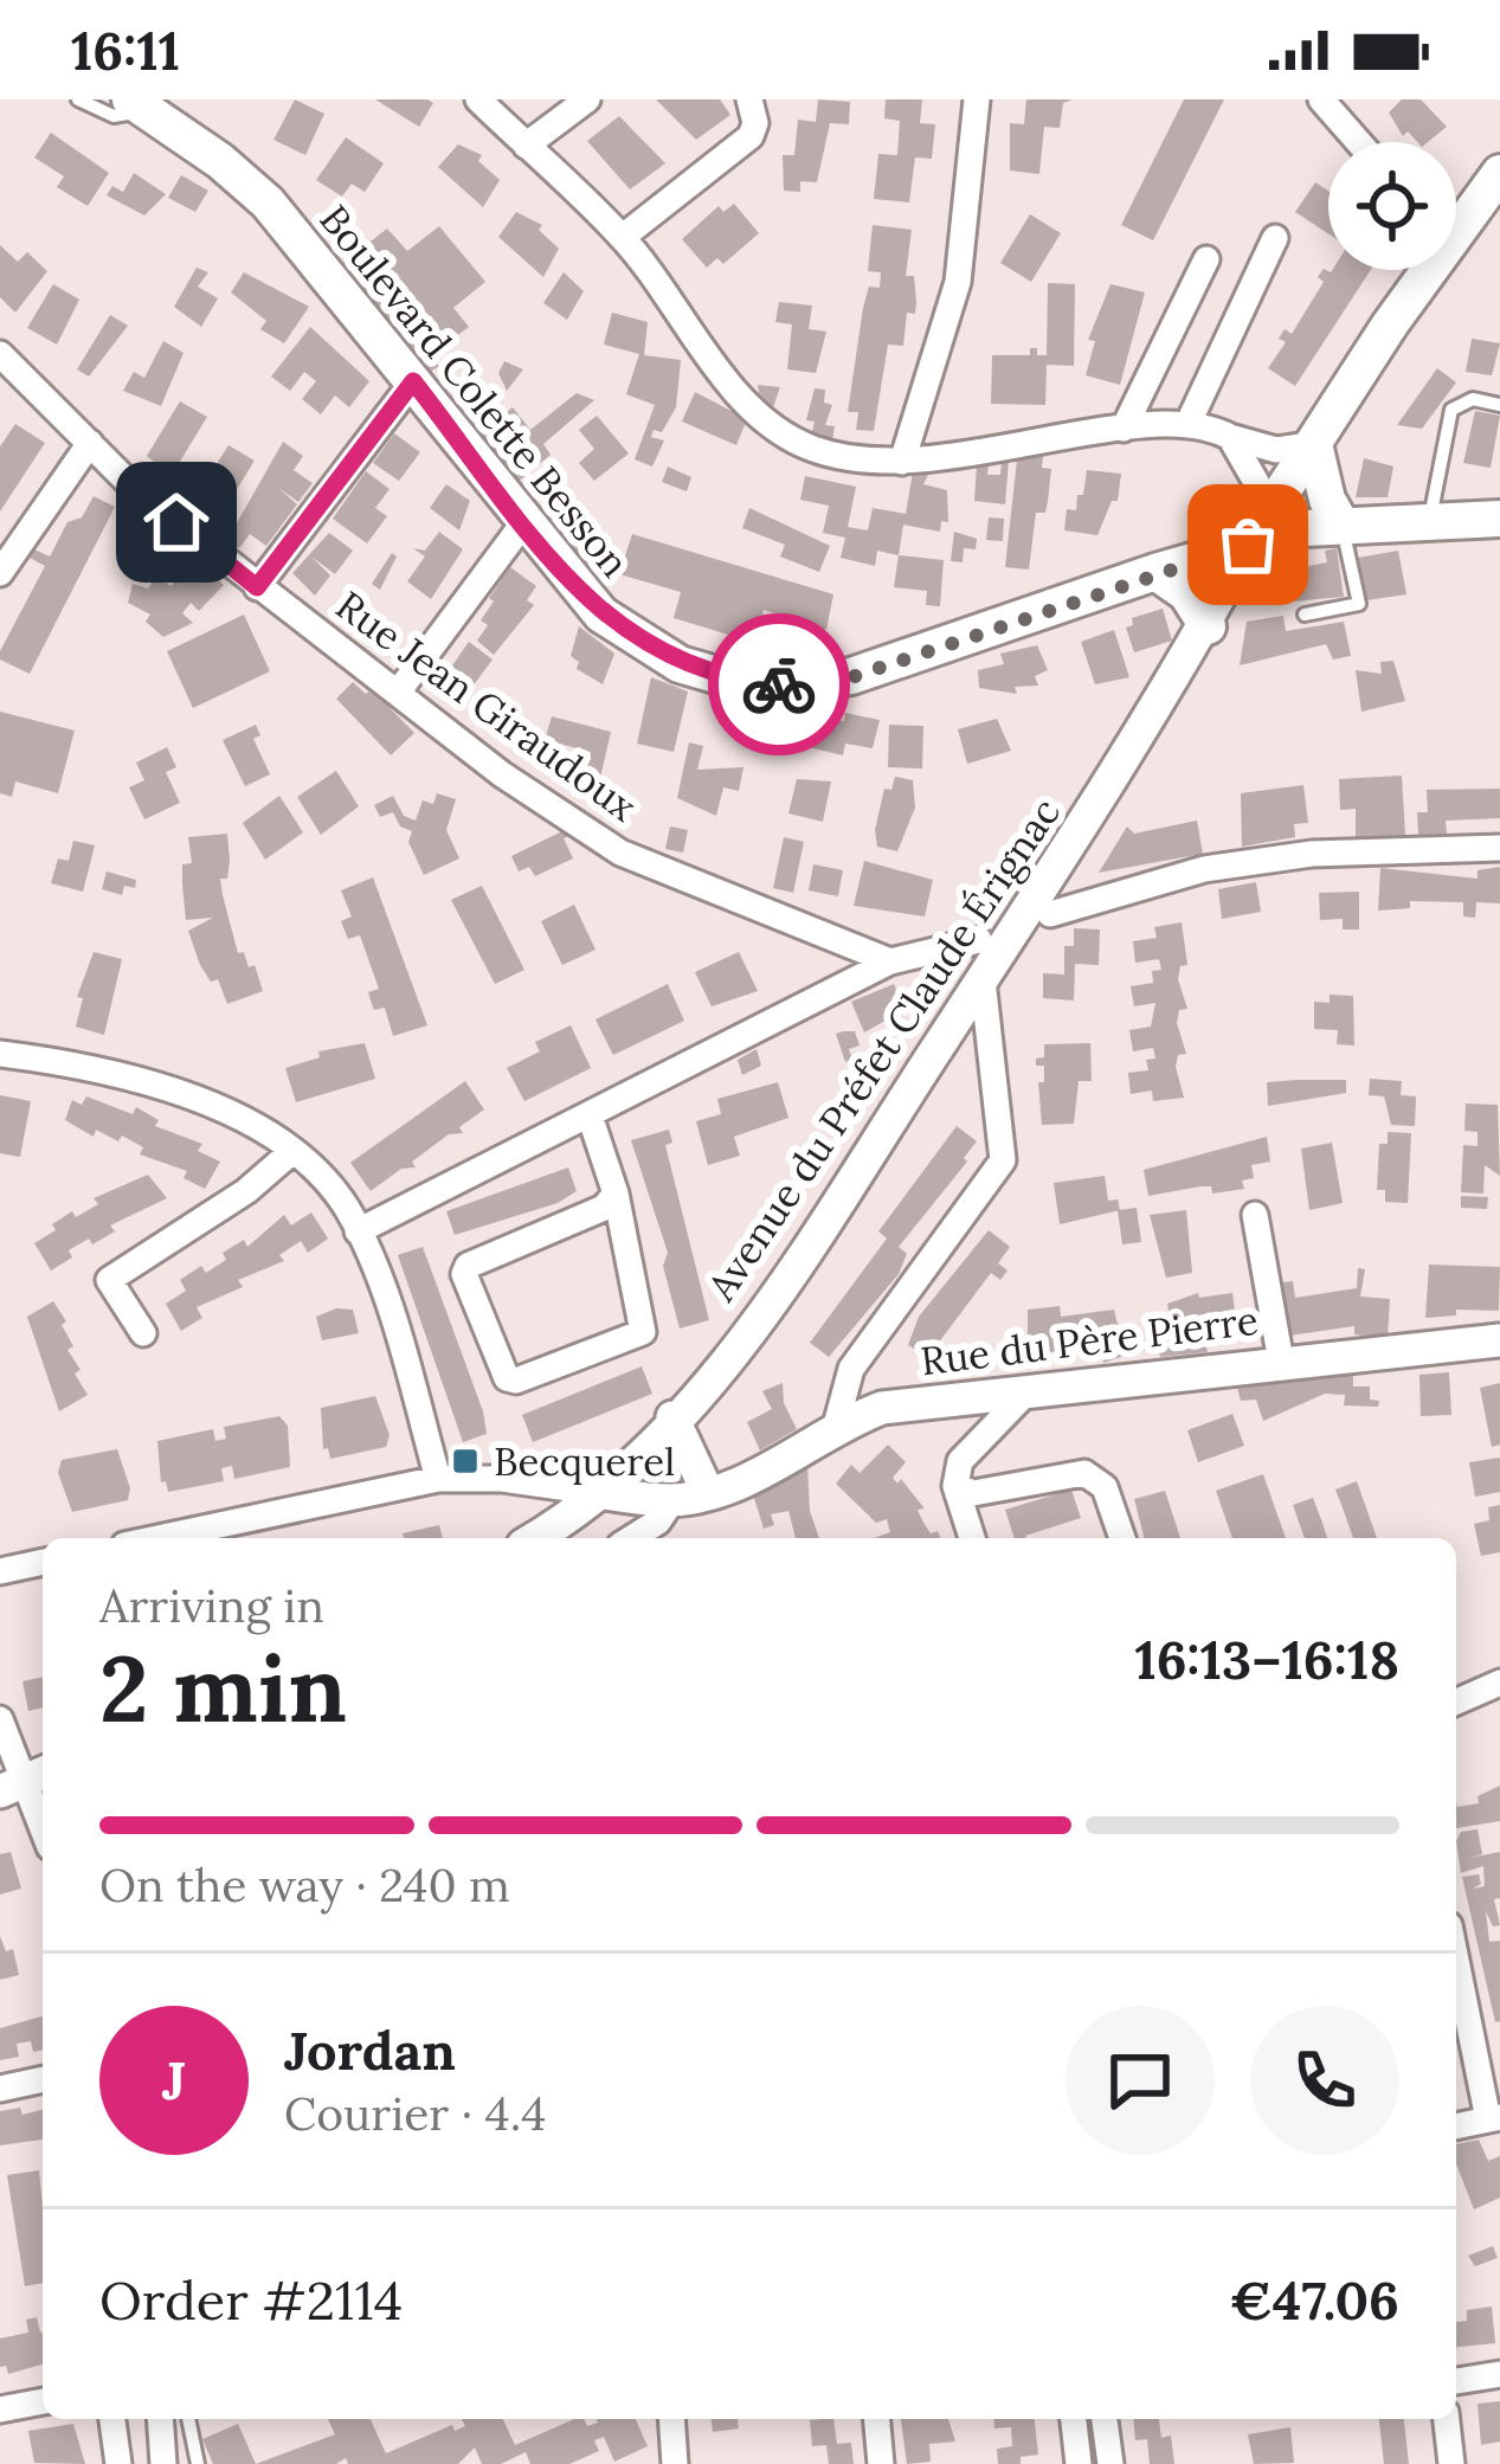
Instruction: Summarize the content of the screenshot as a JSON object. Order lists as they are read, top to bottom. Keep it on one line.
{"streets":{"main road":["Boulevard Colette Besson"],"street":["Rue Jean Giraudoux","Avenue du Préfet Claude Érignac","Rue du Père Pierre"]},"crossings":[["Boulevard Colette Besson","Avenue du Préfet Claude Érignac"],["Avenue du Préfet Claude Érignac","Rue du Père Pierre"]],"places":{"transit":["Becquerel"]},"page":{"status":"16:11","heading":["2 min","Arriving in","16:13–16:18"],"panel":["Jordan","Courier · 4.4","Order #2114","€47.06"],"bar":"On the way · 240 m","round":"J"}}
